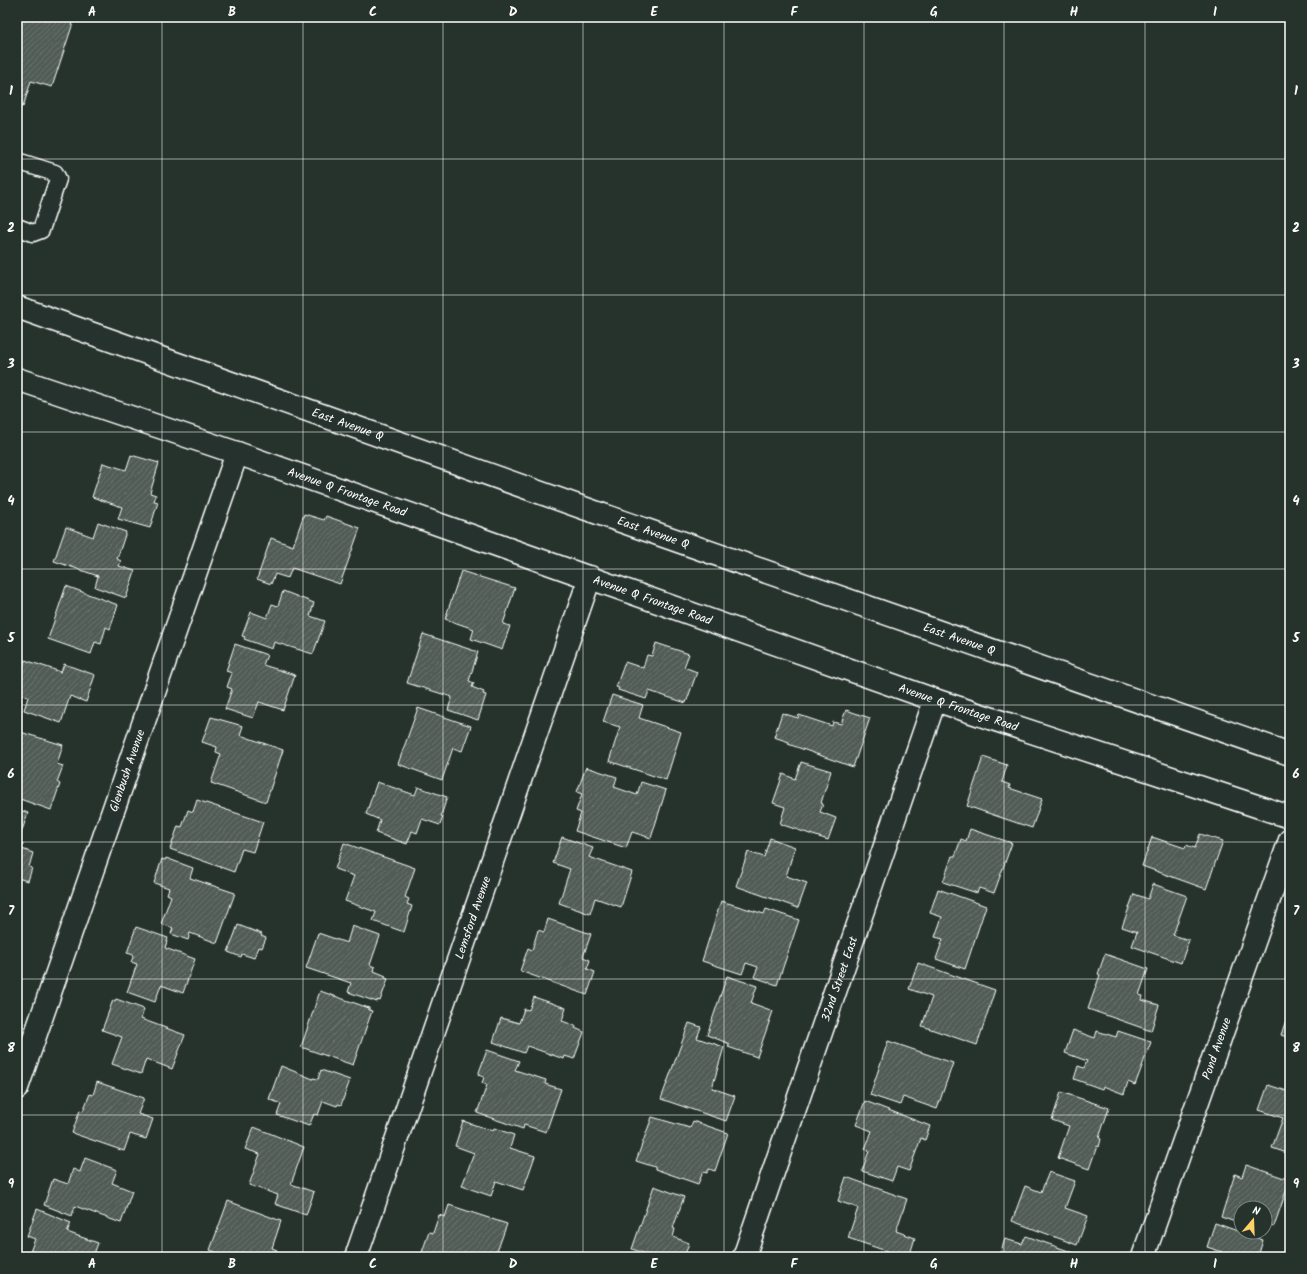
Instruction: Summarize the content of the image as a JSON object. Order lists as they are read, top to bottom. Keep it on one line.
{"streets":{"street":["East Avenue Q","Avenue Q Frontage Road","Glenbush Avenue","Lemsford Avenue","32nd Street East","Pond Avenue"]},"crossings":[["Avenue Q Frontage Road","Glenbush Avenue"],["Avenue Q Frontage Road","Lemsford Avenue"],["Avenue Q Frontage Road","32nd Street East"]],"north":"top","grid":{"columns":["A","B","C","D","E","F","G","H","I"],"rows":["1","2","3","4","5","6","7","8","9"]}}
